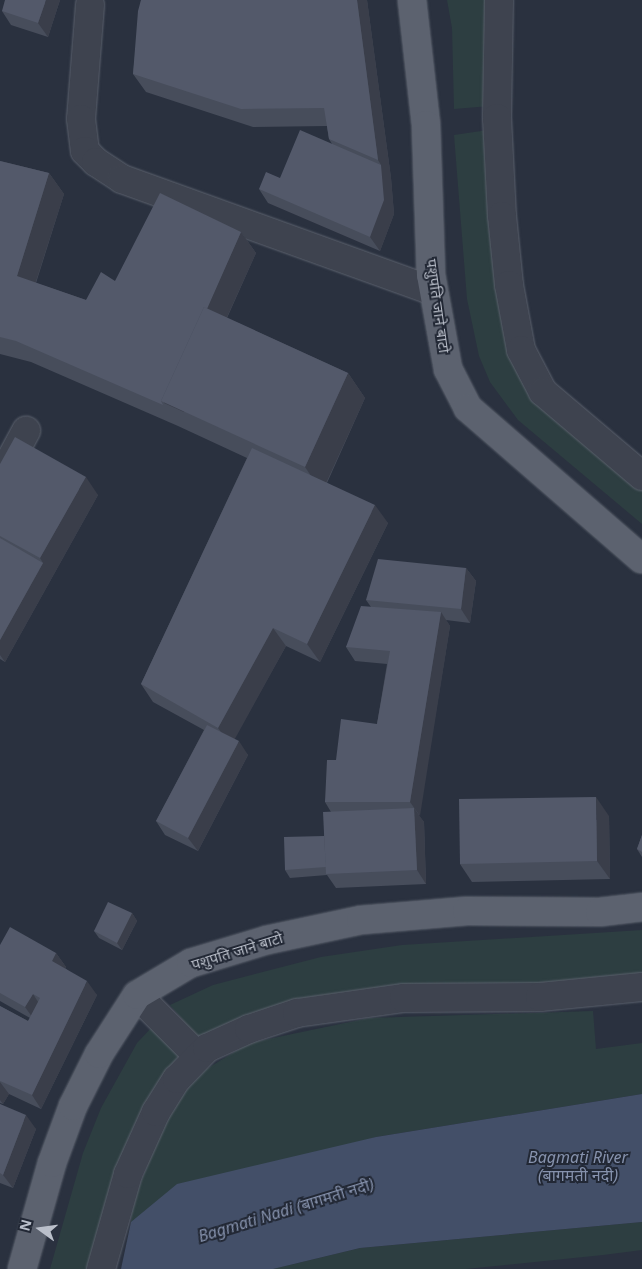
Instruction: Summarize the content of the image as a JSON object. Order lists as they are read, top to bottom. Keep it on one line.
{"streets":{"main road":["पशुपति जाने बाटो"]},"water":["Bagmati River (बागमती नदी)","Bagmati Nadi (बागमती नदी)"],"north":"left"}
